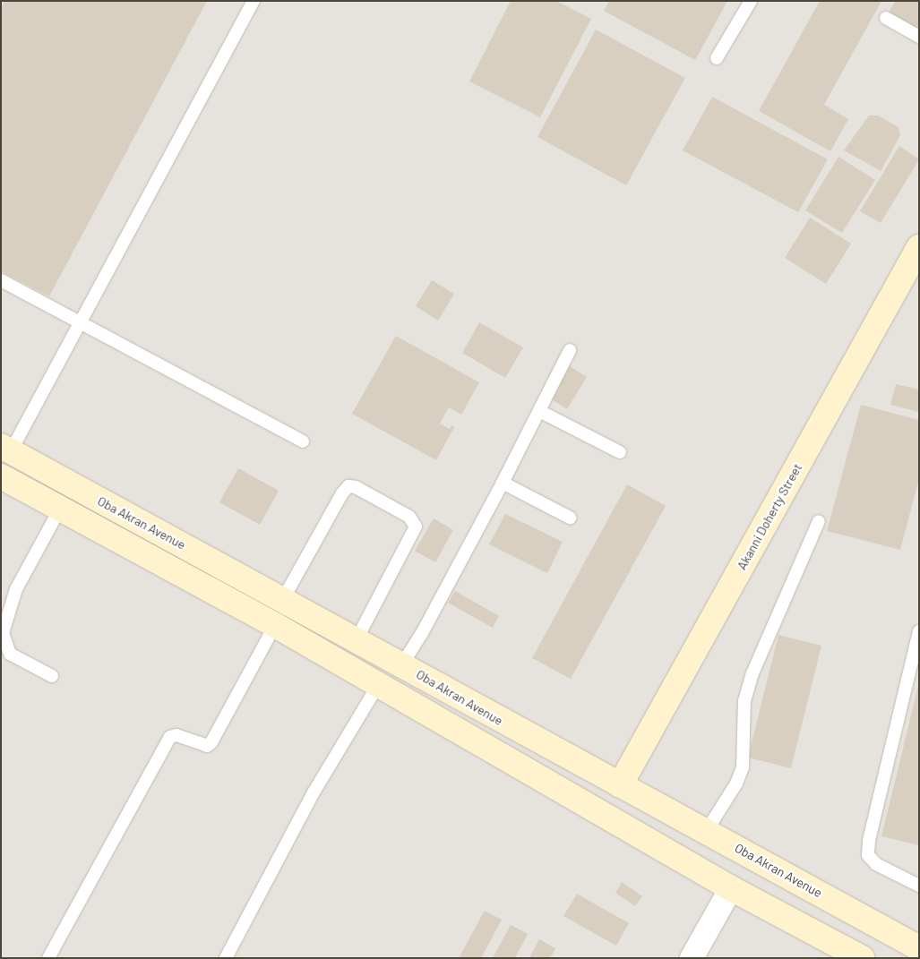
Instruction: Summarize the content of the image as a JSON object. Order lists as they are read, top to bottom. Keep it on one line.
{"streets":{"main road":["Akanni Doherty Street","Oba Akran Avenue"]},"crossings":[["Akanni Doherty Street","Oba Akran Avenue"]]}
